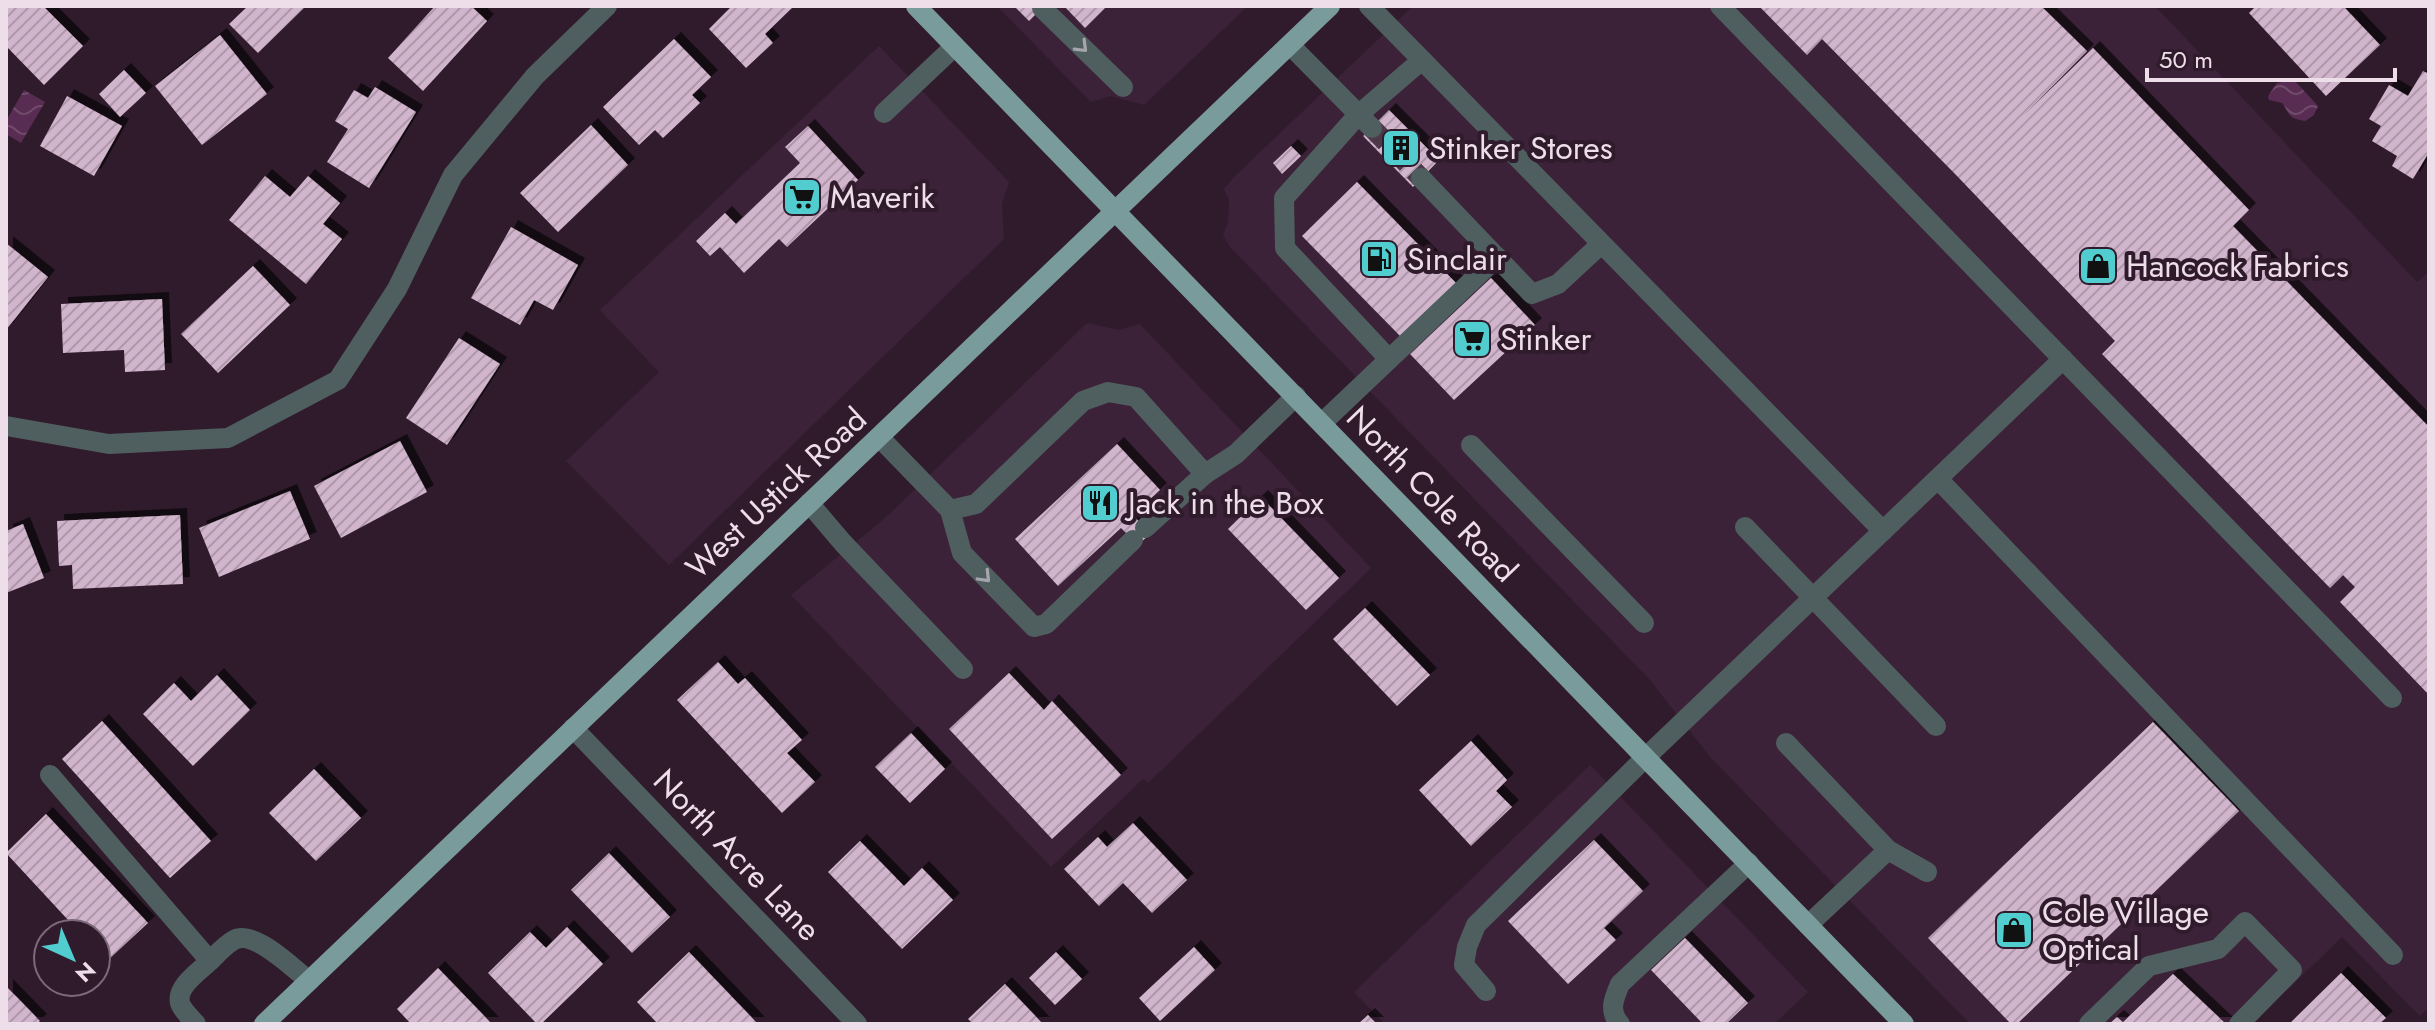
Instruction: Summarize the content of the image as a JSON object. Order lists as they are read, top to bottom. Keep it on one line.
{"streets":{"main road":["West Ustick Road","North Cole Road"],"street":["North Acre Lane"]},"crossings":[["West Ustick Road","North Cole Road"],["West Ustick Road","North Acre Lane"]],"places":{"building":["Stinker Stores"],"supermarket":["Maverik","Stinker"],"fuel station":["Sinclair"],"shop":["Hancock Fabrics","Cole Village Optical"],"restaurant":["Jack in the Box"]},"scale_bar":"50 m","north":"bottom right"}
